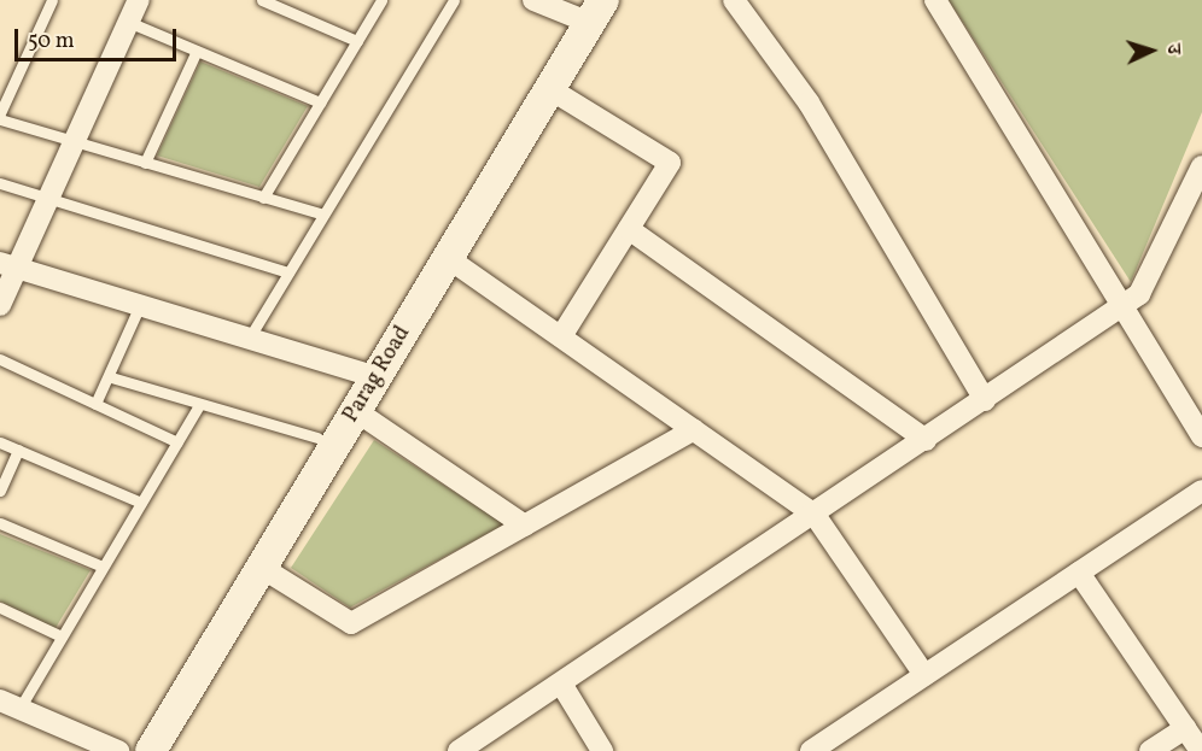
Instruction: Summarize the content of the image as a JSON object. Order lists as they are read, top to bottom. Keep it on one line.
{"streets":{"street":["Parag Road"]},"scale_bar":"50 m","north":"right"}
